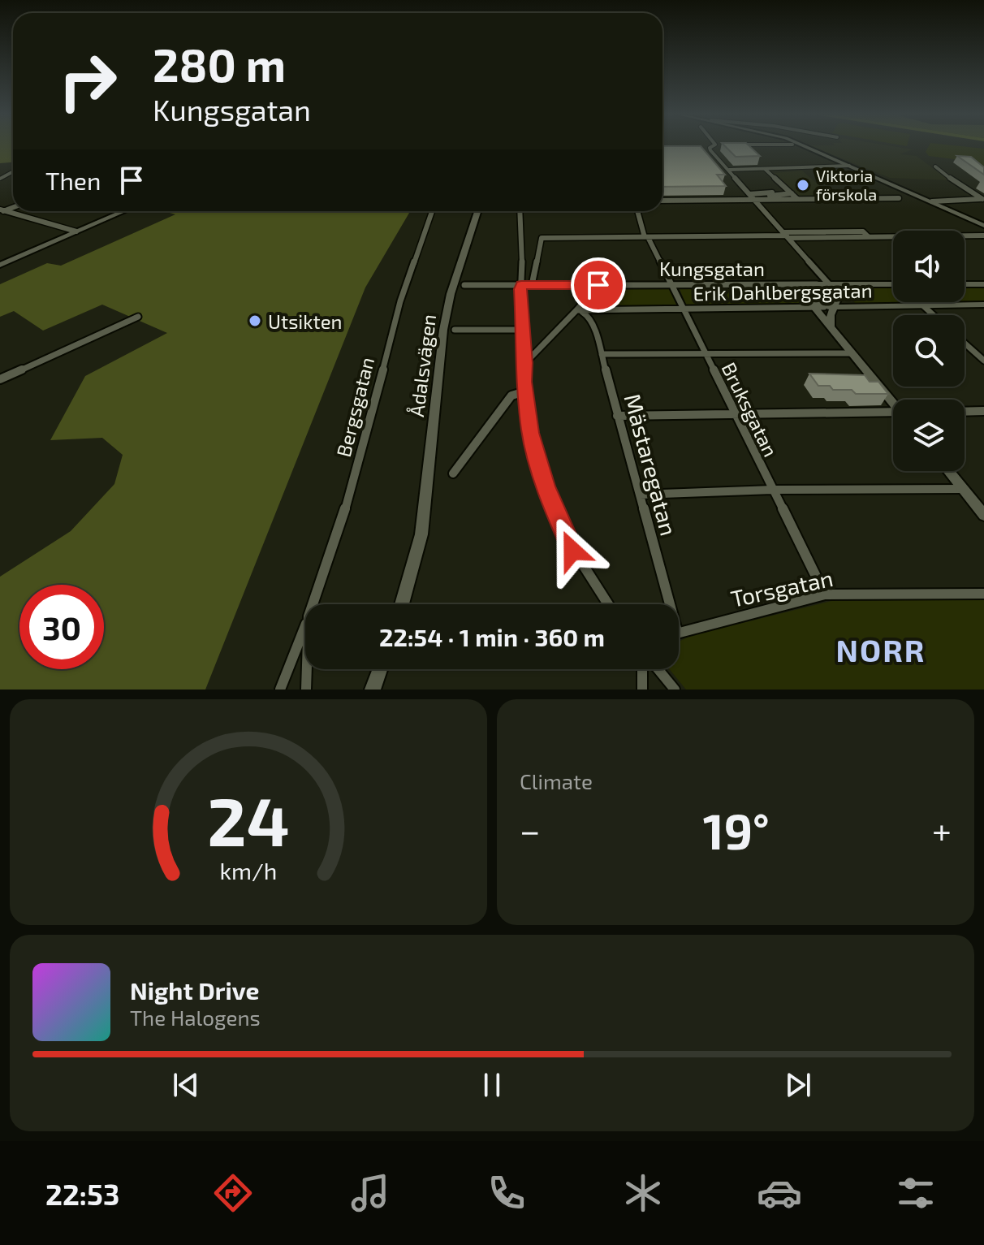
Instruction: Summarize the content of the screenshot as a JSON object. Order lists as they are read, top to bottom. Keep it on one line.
{"streets":{"street":["Kungsgatan","Erik Dahlbergsgatan","Ådalsvägen","Bergsgatan","Bruksgatan","Mästaregatan","Torsgatan"]},"crossings":[["Kungsgatan","Bruksgatan"],["Erik Dahlbergsgatan","Bruksgatan"],["Erik Dahlbergsgatan","Mästaregatan"],["Bruksgatan","Torsgatan"]],"districts":["NORR"],"places":["Viktoria förskola","Utsikten"],"page":{"turn":["280 m","Kungsgatan"],"then":"Then","limit":"30","trip":"22:54 · 1 min · 360 m","tile":"Climate","heat":["−","19°","+"],"song":["Night Drive","The Halogens"],"tabs":"22:53","gauge":["24","km/h"]}}
